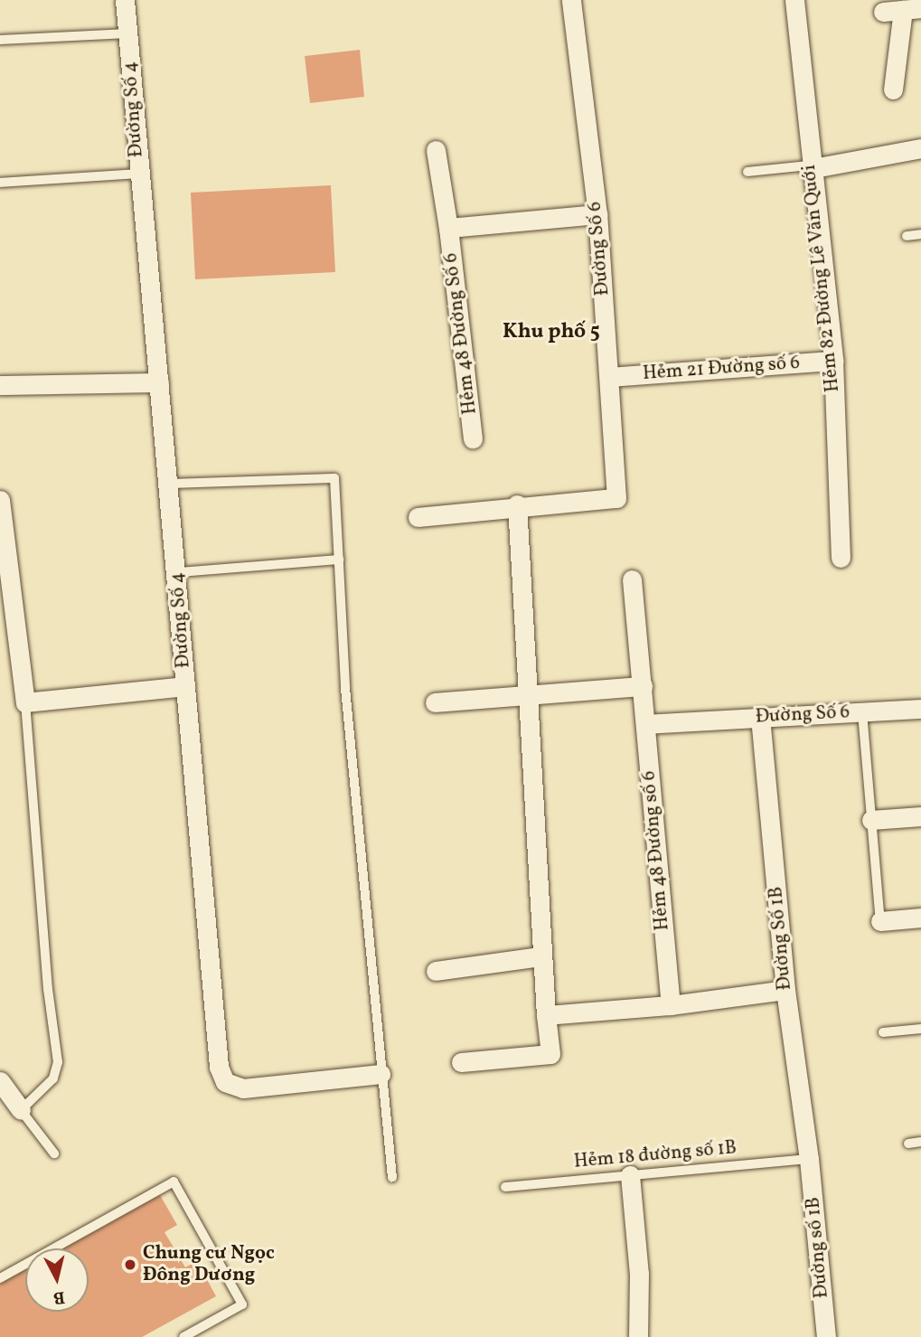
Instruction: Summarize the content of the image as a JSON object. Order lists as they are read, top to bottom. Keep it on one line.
{"streets":{"street":["Đường Số 4","Đường Số 6","Hẻm 82 Đường Lê Văn Quới","Hẻm 48 Đường Số 6","Hẻm 21 Đường số 6","Hẻm 48 Đường số 6","Đường Số 1B","Đường số 1B"],"lane":["Hẻm 18 đường số 1B"]},"crossings":[["Đường Số 6","Hẻm 48 Đường Số 6"],["Đường Số 6","Hẻm 21 Đường số 6"],["Đường Số 6","Hẻm 48 Đường số 6"],["Đường Số 6","Đường Số 1B"],["Hẻm 82 Đường Lê Văn Quới","Hẻm 21 Đường số 6"],["Đường Số 1B","Hẻm 18 đường số 1B"],["Đường Số 1B","Đường số 1B"],["Hẻm 18 đường số 1B","Đường số 1B"]],"districts":["Khu phố 5"],"places":["Chung cư Ngọc Đông Dương"],"north":"bottom"}
